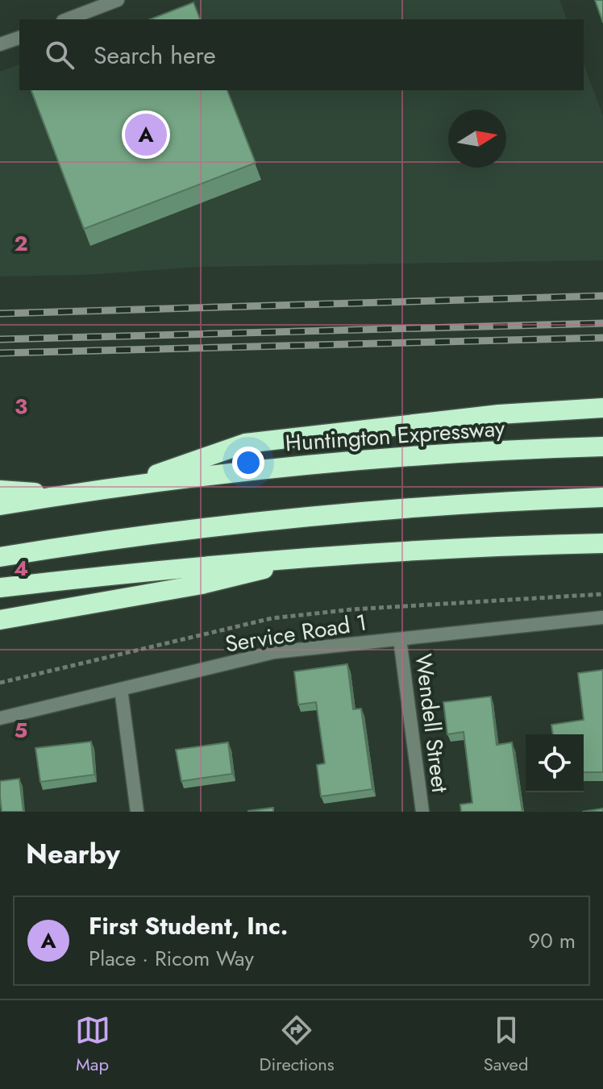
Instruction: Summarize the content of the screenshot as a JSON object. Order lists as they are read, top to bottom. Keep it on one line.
{"streets":{"highway":["Huntington Expressway"],"street":["Service Road 1","Wendell Street"]},"crossings":[["Service Road 1","Wendell Street"]],"north":"right","page":{"search":"Search here","pins":"A","heading":"Nearby","list":[{"mark":"A","name":"First Student, Inc.","note":"Place · Ricom Way","value":"90 m"}],"nav":["Map","Directions","Saved"]},"grid":{"rows":["2","3","4","5"]}}
